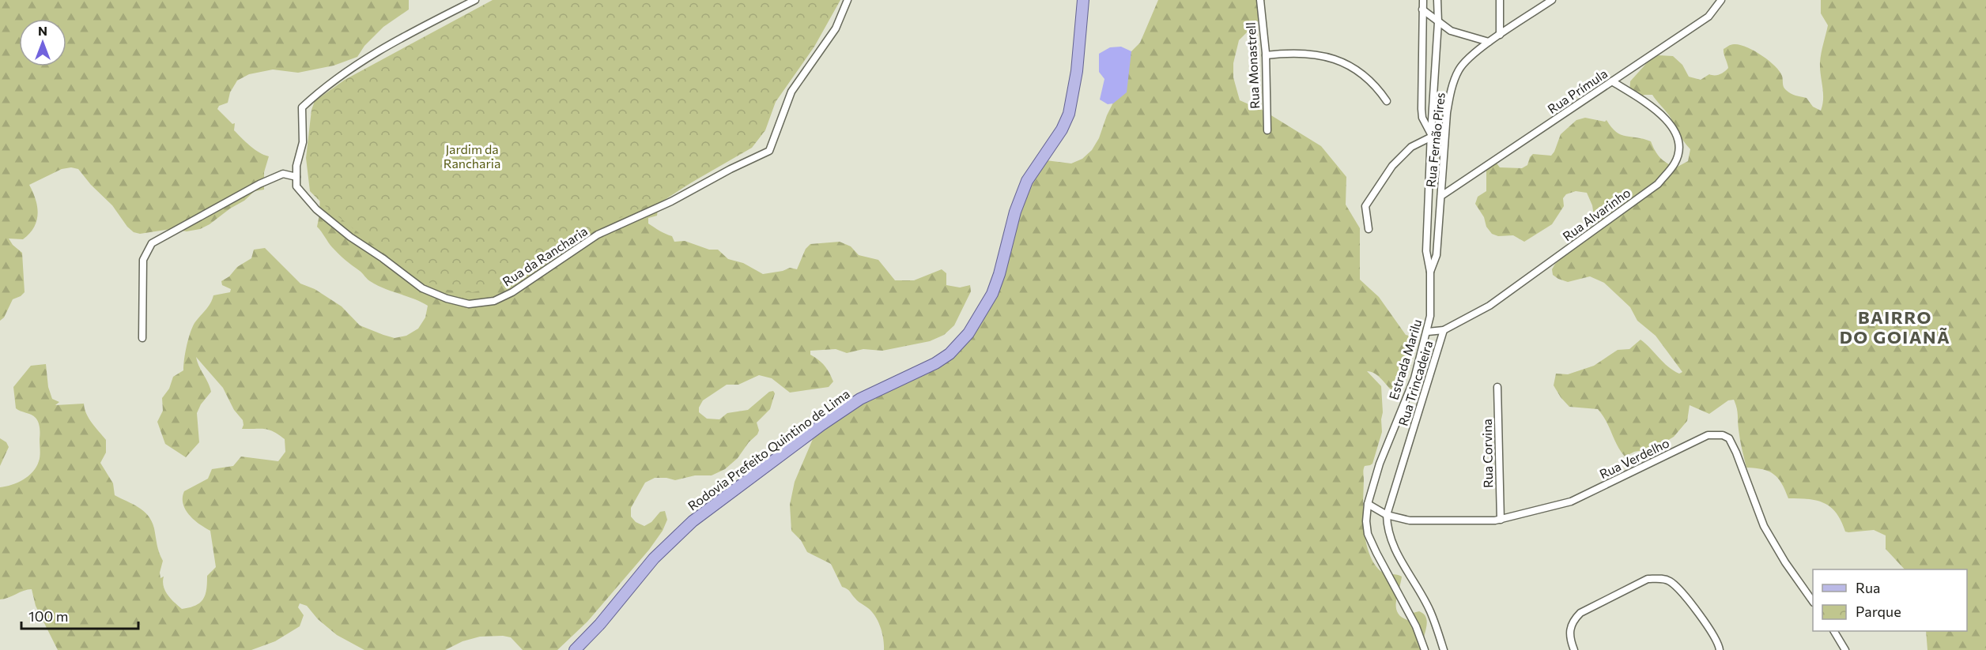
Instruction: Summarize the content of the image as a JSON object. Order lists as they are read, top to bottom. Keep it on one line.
{"streets":{"main road":["Rodovia Prefeito Quintino de Lima"],"street":["Rua Monastrell","Rua Prímula","Rua Fernão Pires","Rua Alvarinho","Rua da Rancharia","Estrada Marilu","Rua Trincadeira","Rua Corvina","Rua Verdelho"]},"crossings":[["Rua Prímula","Rua Fernão Pires"],["Rua Prímula","Rua Alvarinho"],["Rua Fernão Pires","Estrada Marilu"],["Rua Alvarinho","Estrada Marilu"],["Rua Alvarinho","Rua Trincadeira"],["Estrada Marilu","Rua Verdelho"],["Rua Trincadeira","Rua Verdelho"],["Rua Corvina","Rua Verdelho"]],"districts":["BAIRRO DO GOIANÃ"],"parks":["Jardim da Rancharia"],"legend":["Rua","Parque"],"scale_bar":"100 m","north":"top"}
